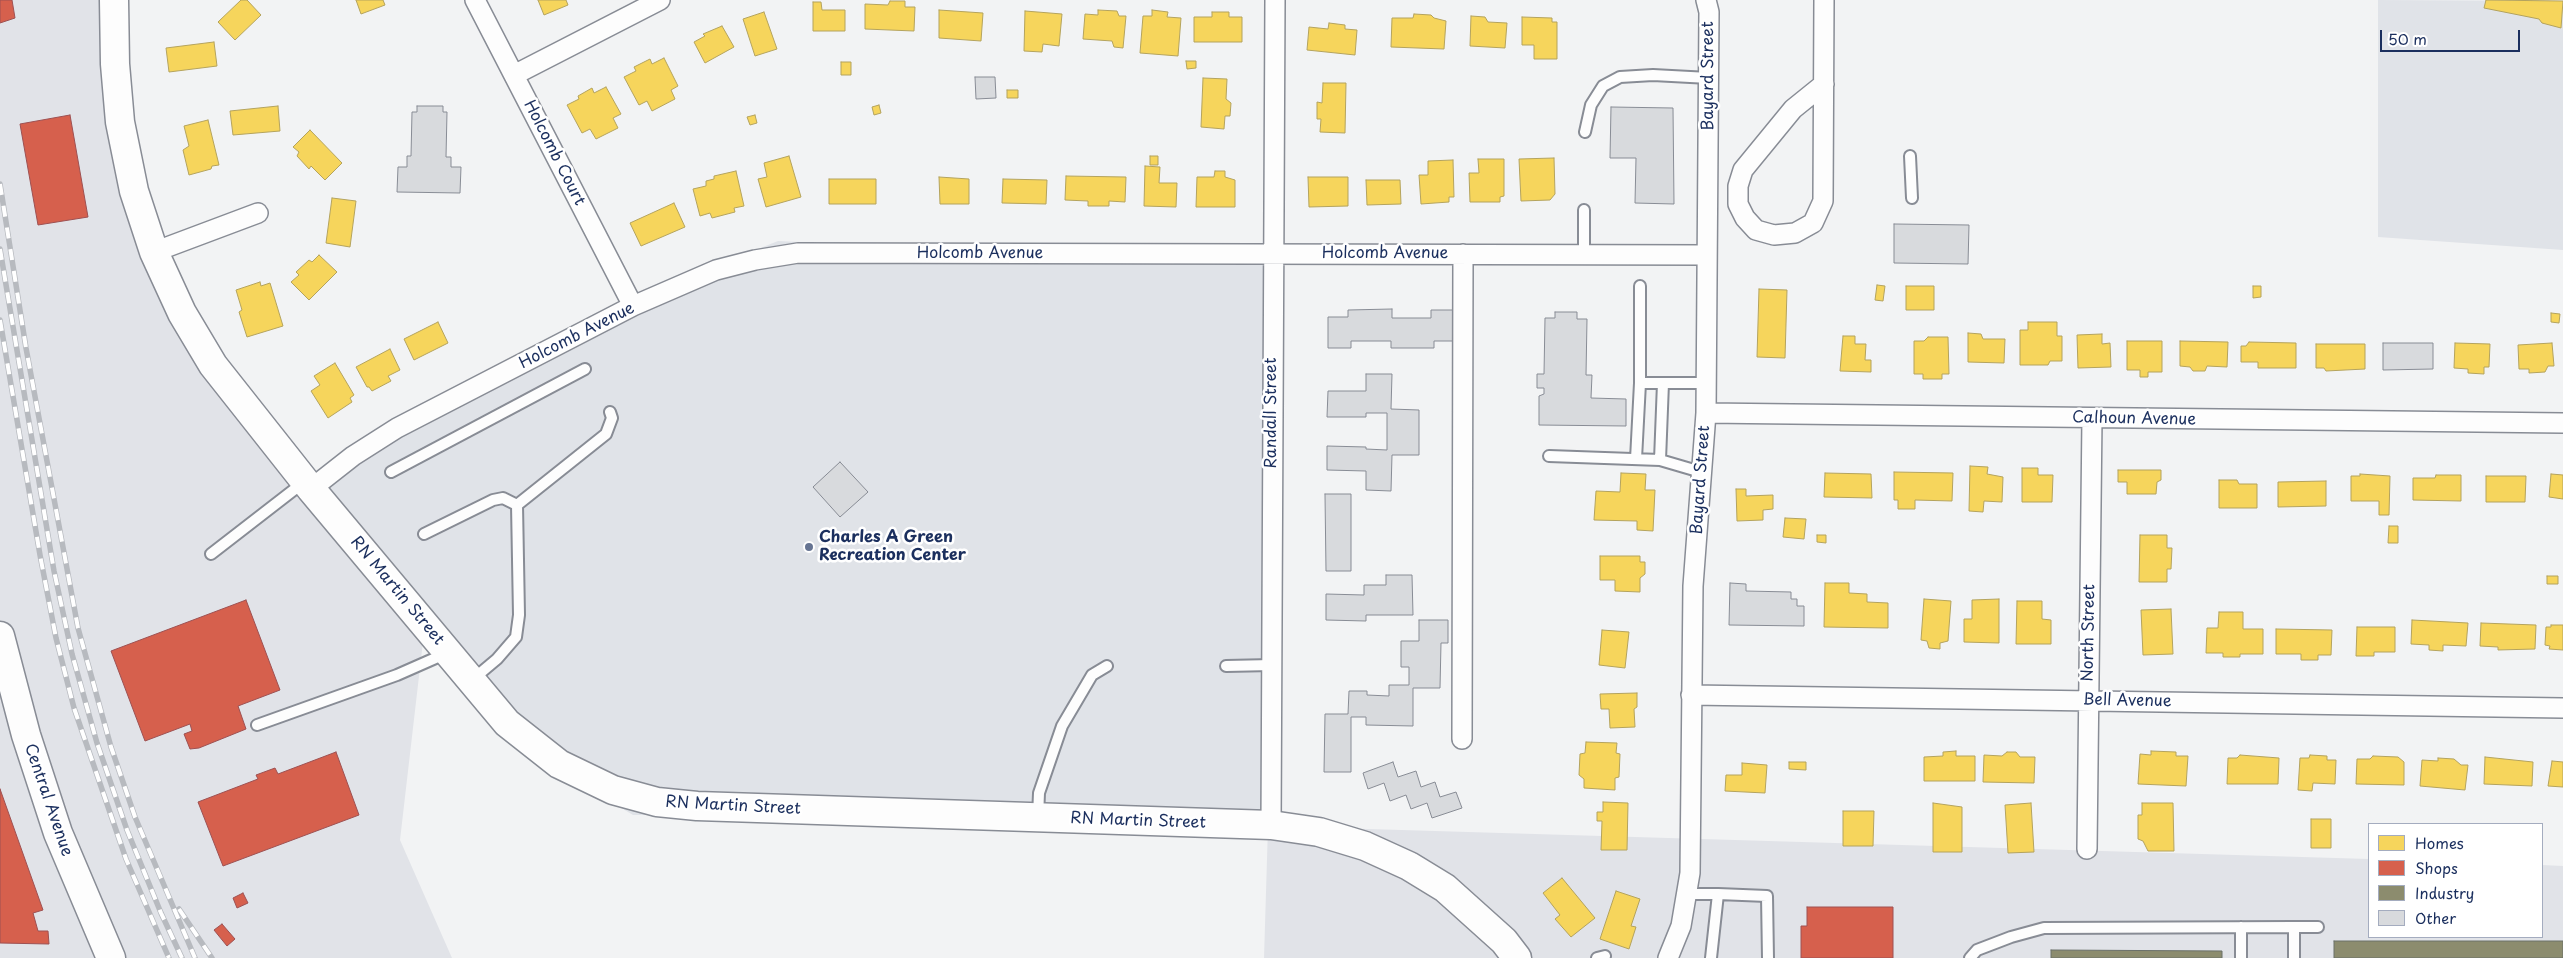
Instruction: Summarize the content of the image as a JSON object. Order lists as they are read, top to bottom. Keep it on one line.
{"streets":{"street":["Bayard Street","Holcomb Court","Holcomb Avenue","Randall Street","Calhoun Avenue","RN Martin Street","North Street","Bell Avenue","Central Avenue"]},"crossings":[["Bayard Street","Holcomb Avenue"],["Bayard Street","Calhoun Avenue"],["Bayard Street","Bell Avenue"],["Holcomb Court","Holcomb Avenue"],["Holcomb Avenue","Randall Street"],["Holcomb Avenue","RN Martin Street"],["Randall Street","RN Martin Street"],["Calhoun Avenue","North Street"],["North Street","Bell Avenue"]],"places":["Charles A Green Recreation Center"],"legend":["Homes","Shops","Industry","Other"],"scale_bar":"50 m"}
